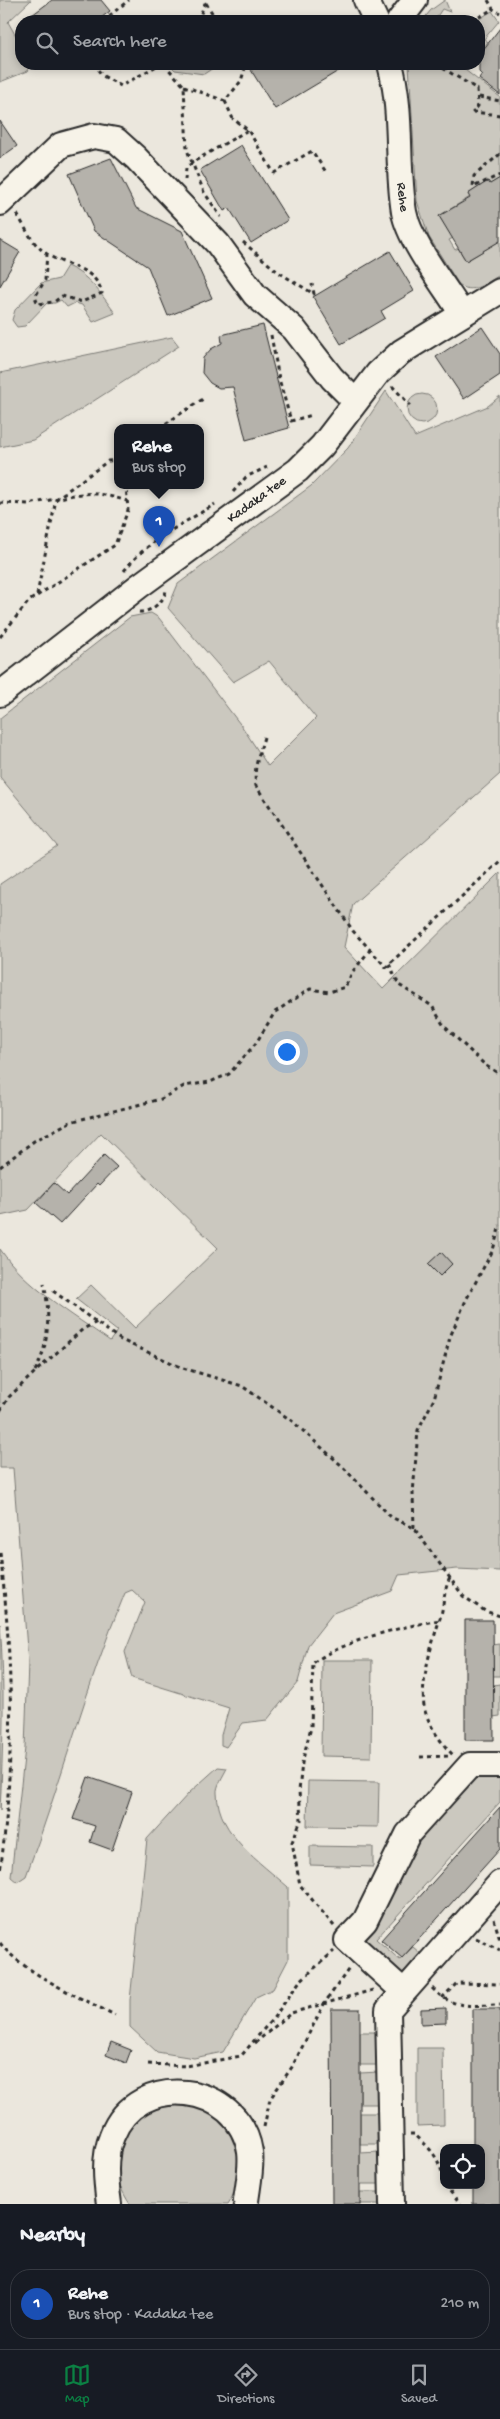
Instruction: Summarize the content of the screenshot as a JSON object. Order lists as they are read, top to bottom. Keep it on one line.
{"streets":{"street":["Rehe","Kadaka tee"]},"crossings":[["Rehe","Kadaka tee"]],"page":{"search":"Search here","popup":["Rehe","Bus stop"],"pins":"1","heading":"Nearby","list":[{"mark":"1","name":"Rehe","note":"Bus stop · Kadaka tee","value":"210 m"}],"nav":["Map","Directions","Saved"]}}
